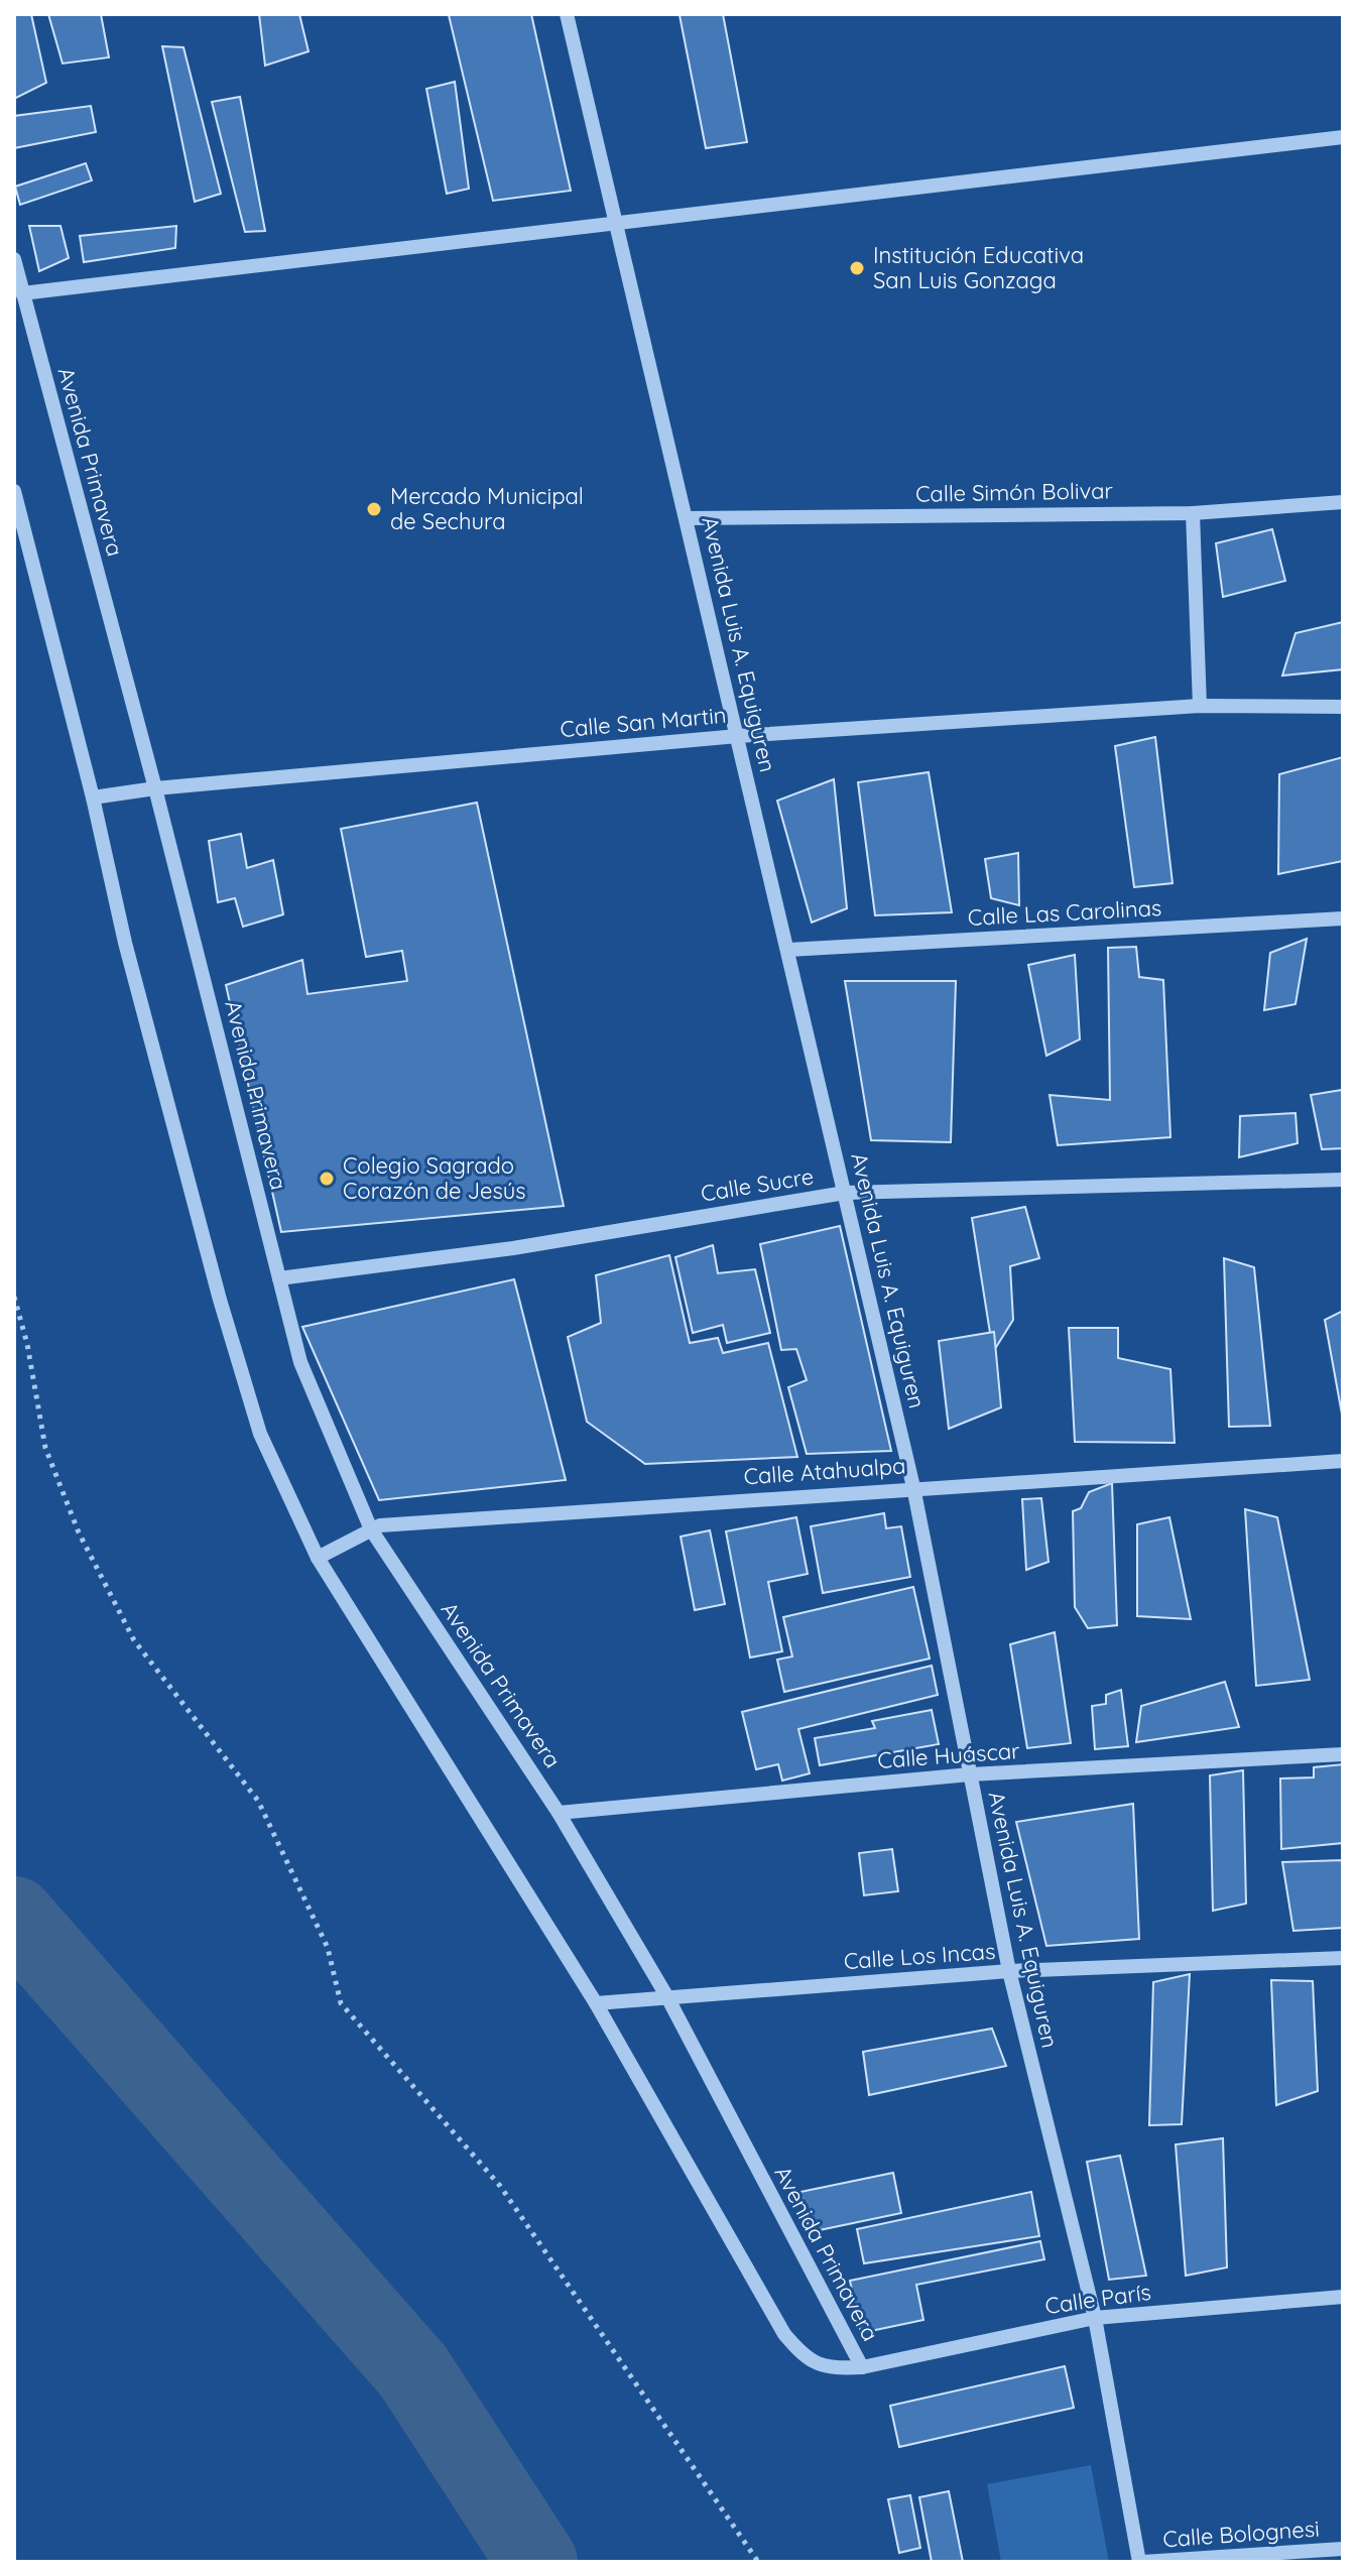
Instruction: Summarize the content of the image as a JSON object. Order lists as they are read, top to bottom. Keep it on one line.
{"streets":{"street":["Avenida Primavera","Calle Simón Bolivar","Avenida Luis A. Equiguren","Calle San Martin","Calle Las Carolinas","Calle Sucre","Calle Atahualpa","Calle Huáscar","Calle Los Incas","Calle París","Calle Bolognesi"]},"crossings":[["Avenida Primavera","Calle San Martin"],["Avenida Primavera","Calle Sucre"],["Avenida Primavera","Calle Atahualpa"],["Avenida Primavera","Calle Huáscar"],["Avenida Primavera","Calle Los Incas"],["Avenida Primavera","Calle París"],["Calle Simón Bolivar","Avenida Luis A. Equiguren"],["Avenida Luis A. Equiguren","Calle San Martin"],["Avenida Luis A. Equiguren","Calle Las Carolinas"],["Avenida Luis A. Equiguren","Calle Sucre"],["Avenida Luis A. Equiguren","Calle Atahualpa"],["Avenida Luis A. Equiguren","Calle Huáscar"],["Avenida Luis A. Equiguren","Calle Los Incas"],["Avenida Luis A. Equiguren","Calle París"],["Avenida Luis A. Equiguren","Calle Bolognesi"]],"places":["Institución Educativa San Luis Gonzaga","Mercado Municipal de Sechura","Colegio Sagrado Corazón de Jesús"]}
